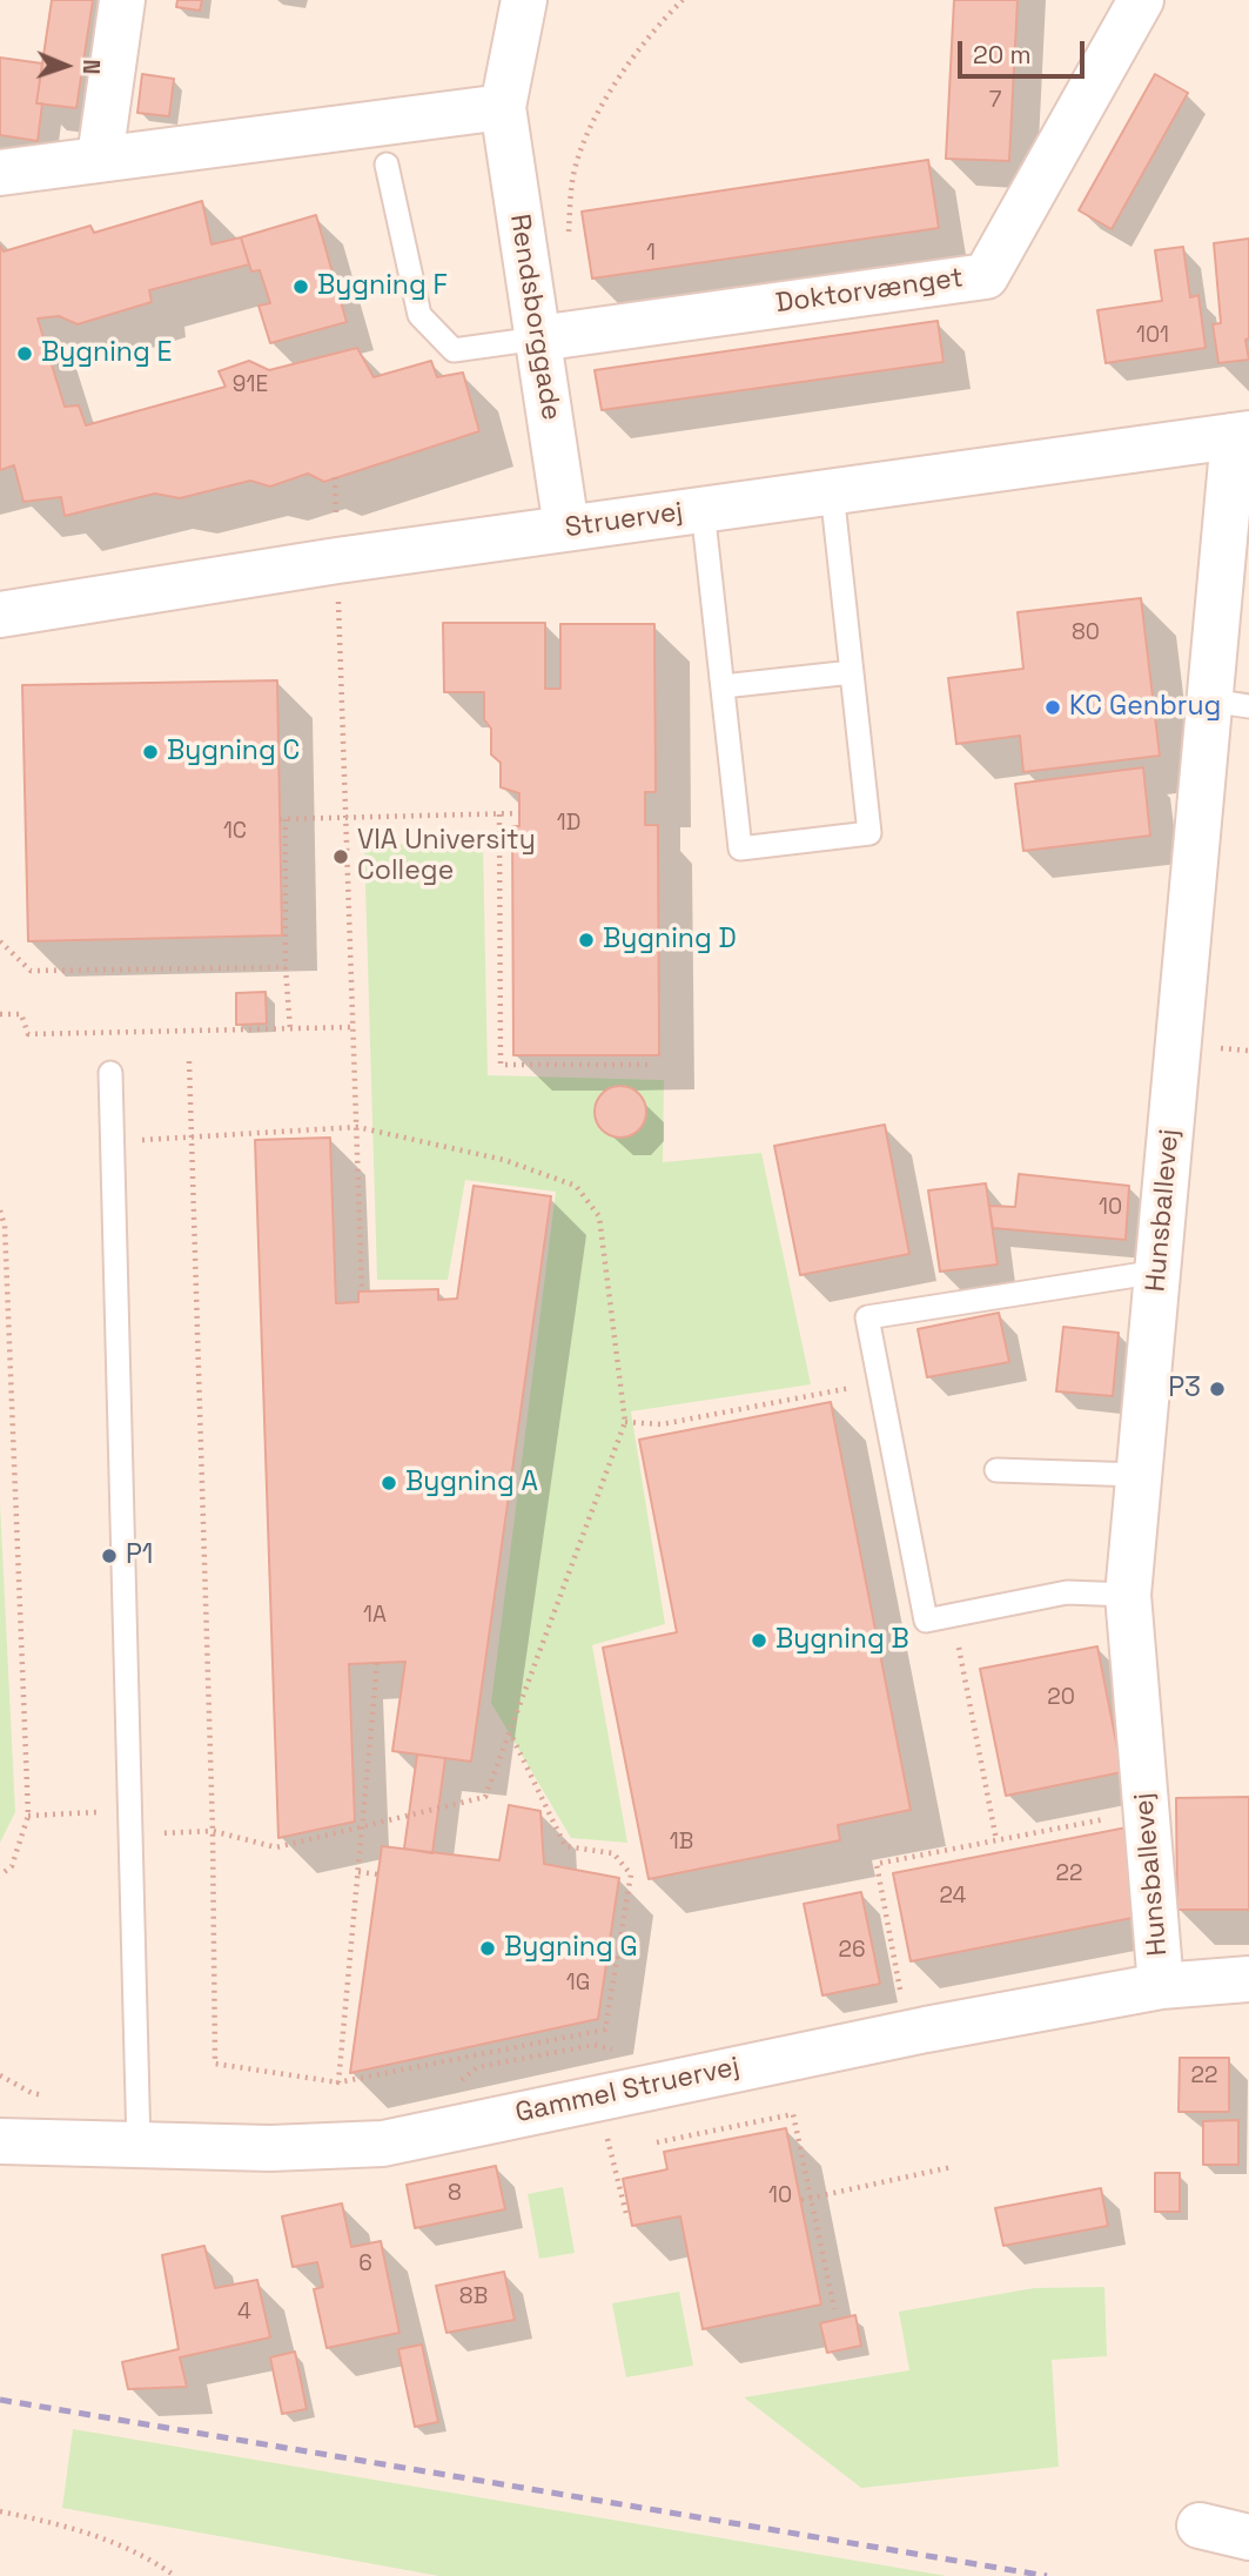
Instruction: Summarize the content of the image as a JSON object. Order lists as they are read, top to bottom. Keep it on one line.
{"streets":{"street":["Doktorvænget","Rendsborggade","Struervej","Hunsballevej","Gammel Struervej"]},"crossings":[["Doktorvænget","Rendsborggade"],["Rendsborggade","Struervej"],["Struervej","Hunsballevej"],["Hunsballevej","Gammel Struervej"]],"places":["Bygning F","Bygning E","KC Genbrug","Bygning C","VIA University College","Bygning D","P3","Bygning A","P1","Bygning B","Bygning G"],"house_numbers":["7","1","101","91E","80","1D","1C","10","1A","20","1B","22","24","26","1G","22","8","10","6","8B","4"],"scale_bar":"20 m","north":"right"}
